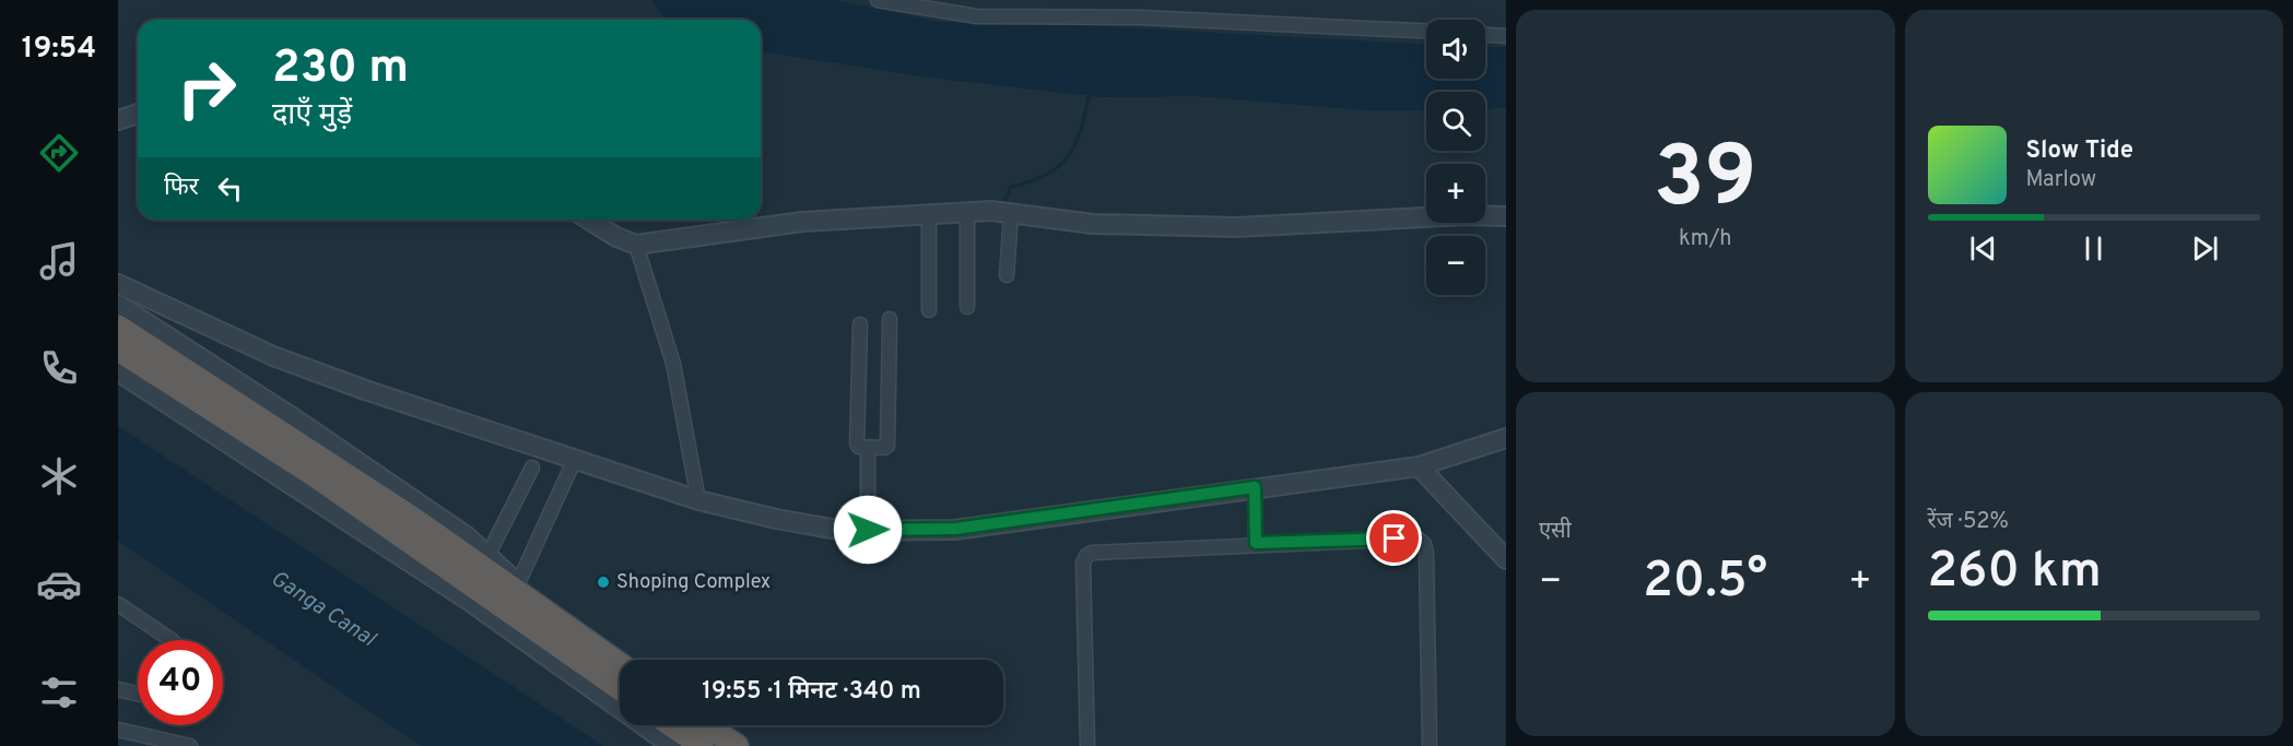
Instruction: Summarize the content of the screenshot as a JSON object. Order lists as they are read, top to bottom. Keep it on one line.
{"water":["Ganga Canal"],"places":["Shoping Complex"],"page":{"tabs":"19:54","tile":[["39","km/h"],"एसी",["रेंज · 52%","260 km"]],"map_buttons":["+","−"],"turn":["230 m","दाएँ मुड़ें"],"song":["Slow Tide","Marlow"],"then":"फिर","heat":["−","20.5°","+"],"limit":"40","trip":"19:55 · 1 मिनट · 340 m"}}
